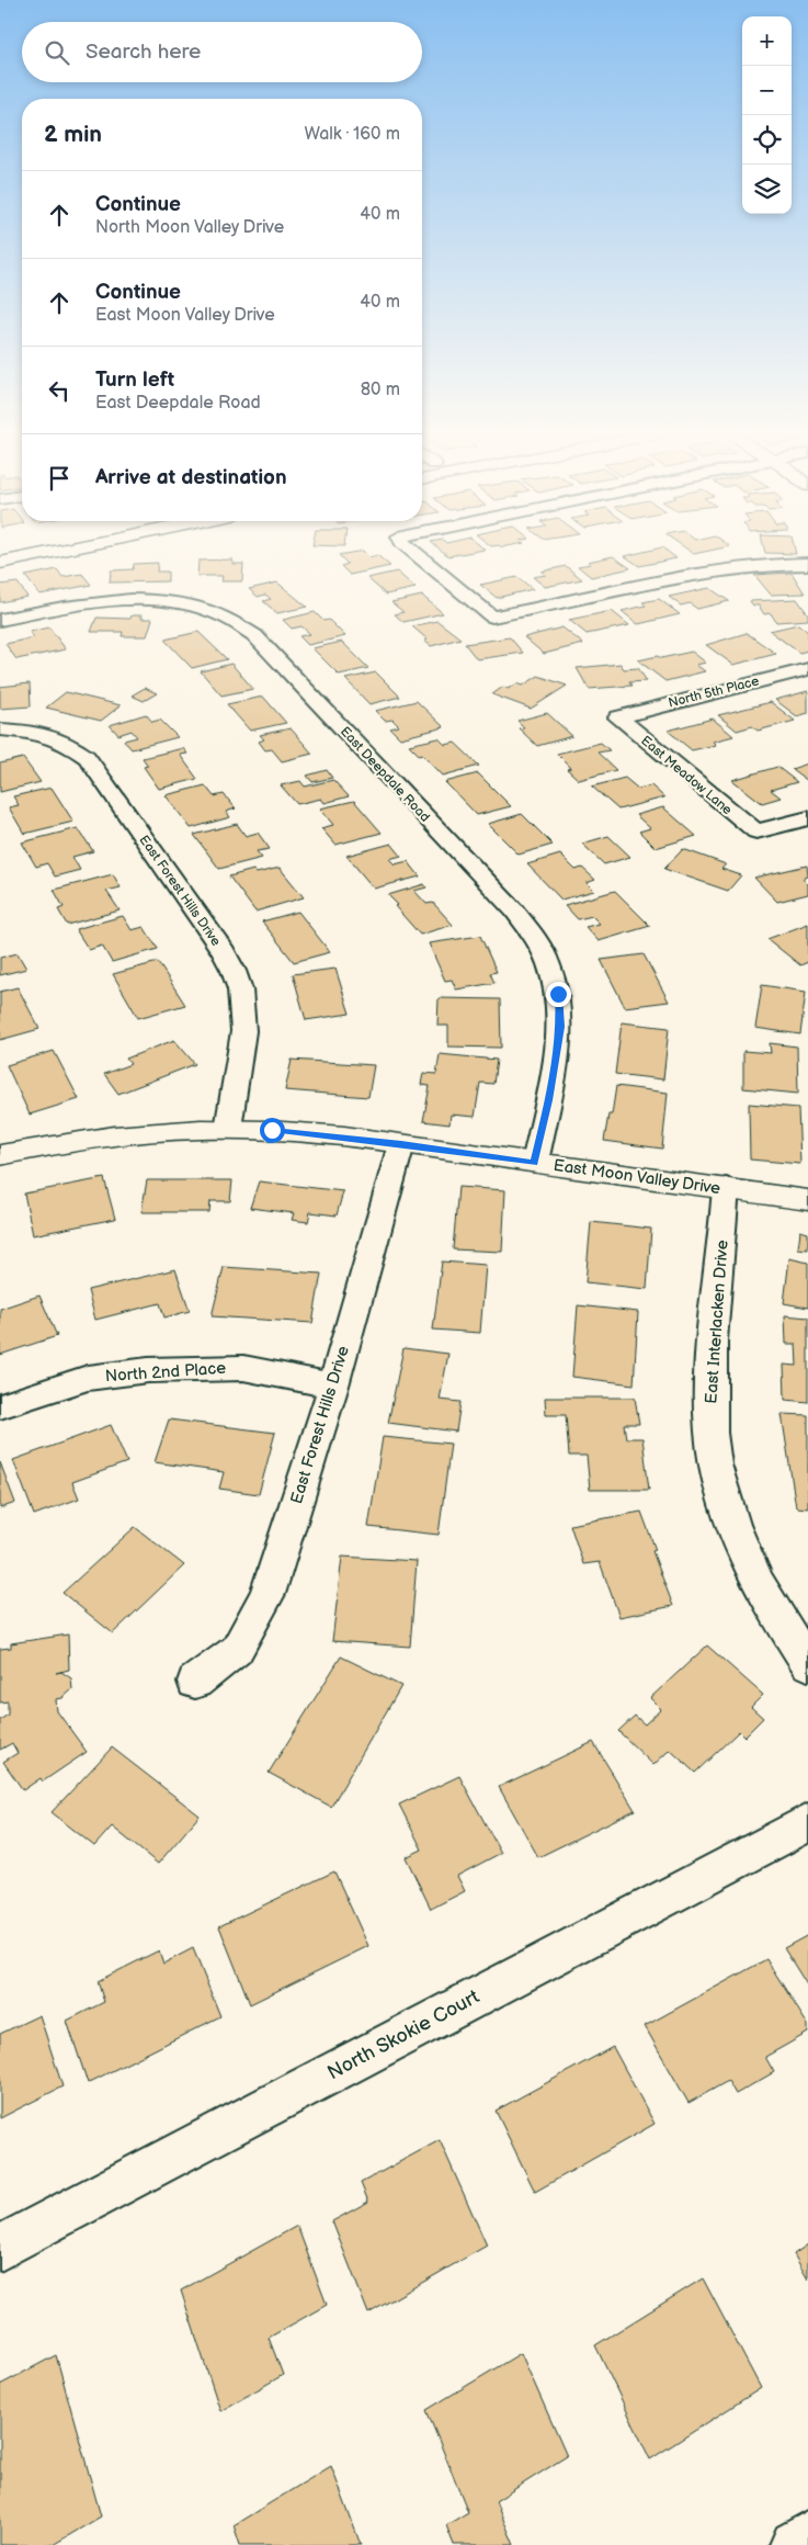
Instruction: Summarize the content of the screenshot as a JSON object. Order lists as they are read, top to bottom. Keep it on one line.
{"streets":{"main road":["East Moon Valley Drive"],"street":["North 5th Place","East Deepdale Road","East Meadow Lane","East Forest Hills Drive","East Interlacken Drive","North 2nd Place","North Skokie Court"]},"crossings":[["North 5th Place","East Meadow Lane"],["East Deepdale Road","East Moon Valley Drive"],["East Forest Hills Drive","East Moon Valley Drive"],["East Forest Hills Drive","North 2nd Place"],["East Moon Valley Drive","East Interlacken Drive"]],"page":{"map_buttons":["+","−"],"search":"Search here","heading":["2 min","Walk · 160 m"],"list":[["Continue","North Moon Valley Drive","40 m"],["Continue","East Moon Valley Drive","40 m"],["Turn left","East Deepdale Road","80 m"],"Arrive at destination"]}}
